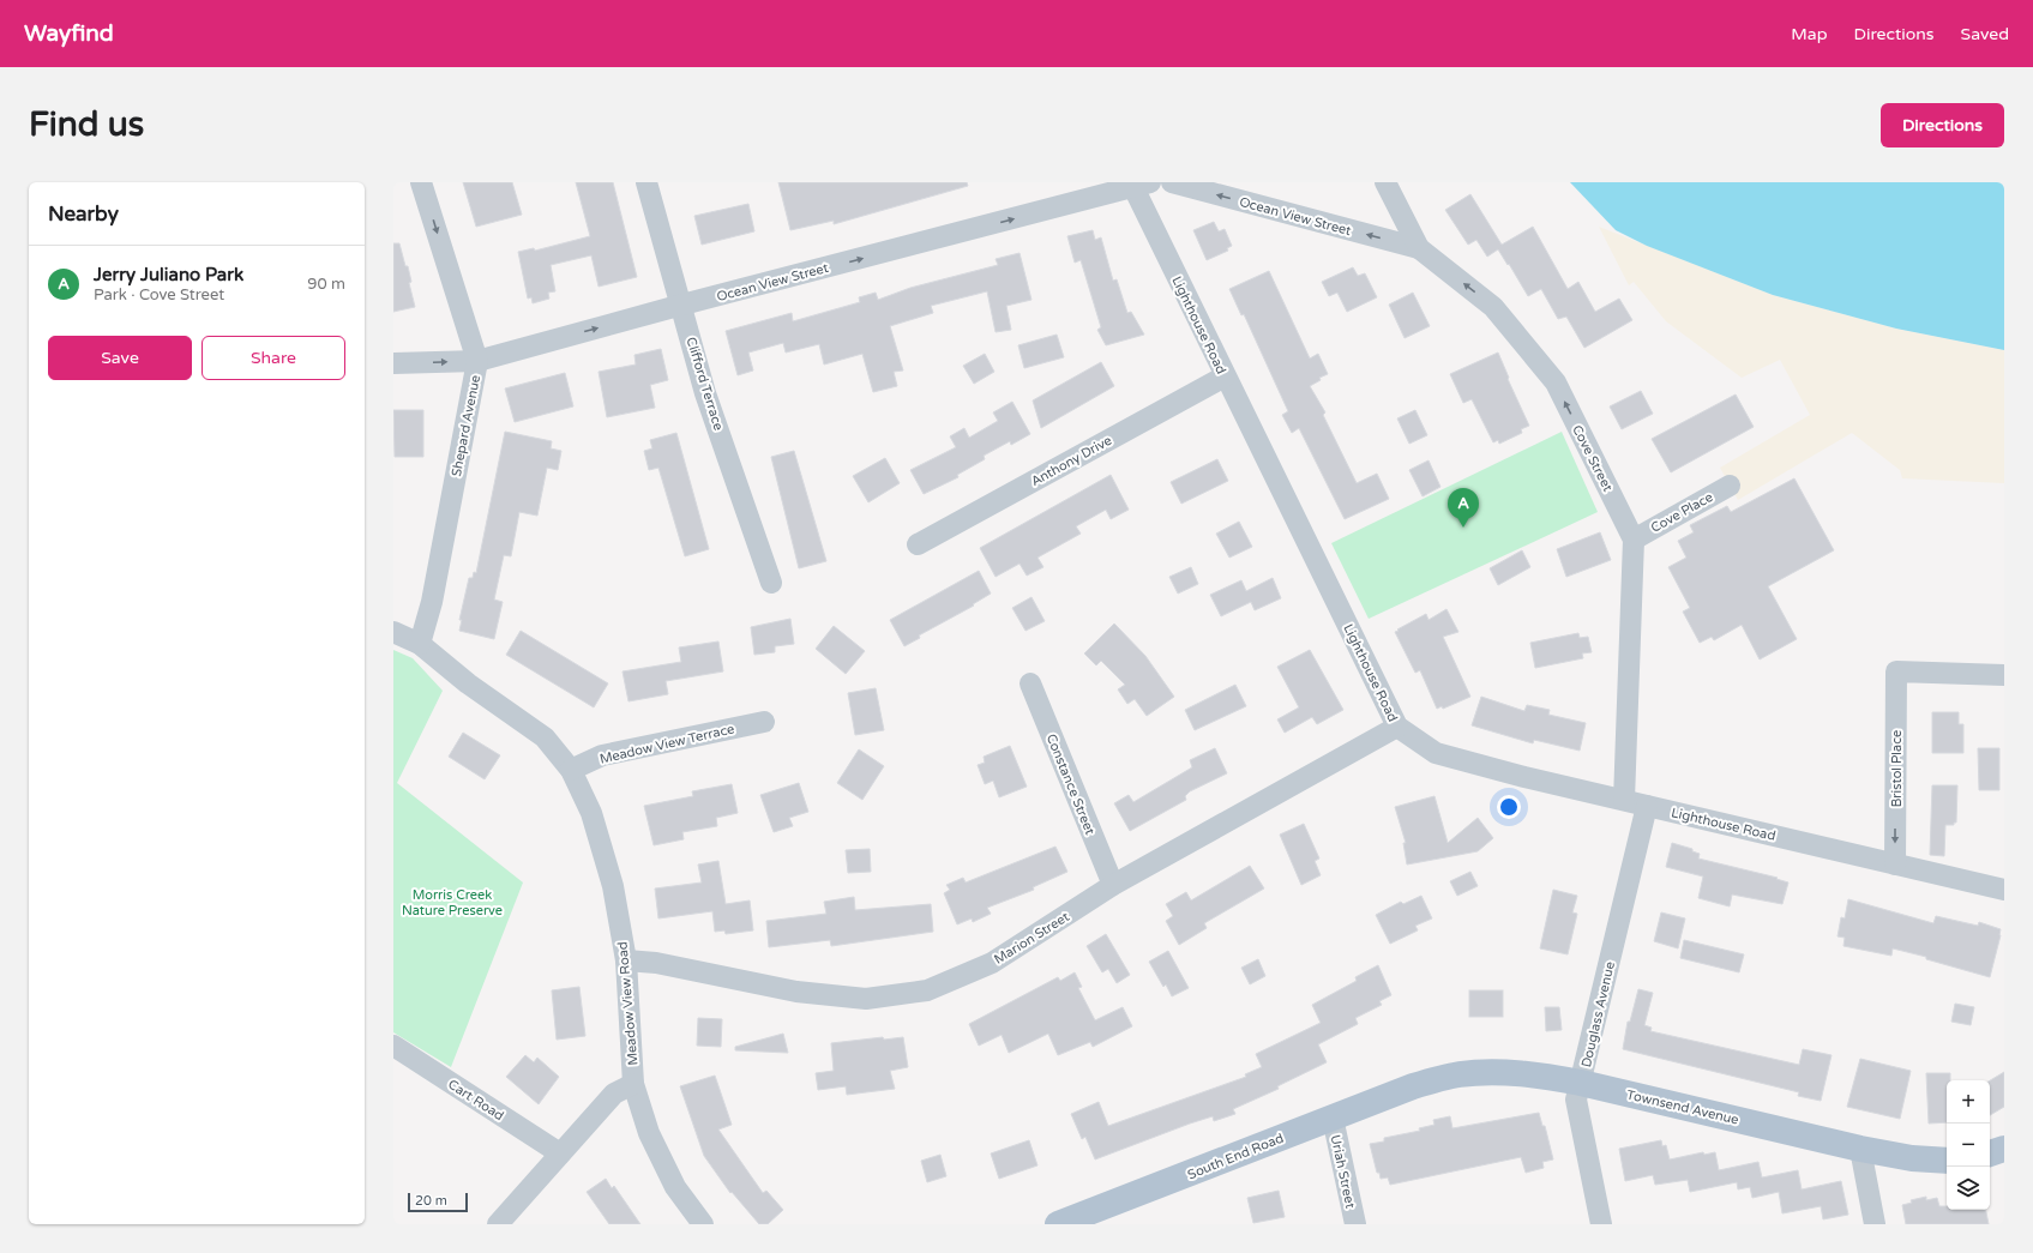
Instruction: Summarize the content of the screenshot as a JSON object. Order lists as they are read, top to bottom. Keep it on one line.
{"streets":{"main road":["Townsend Avenue","South End Road"],"street":["Ocean View Street","Lighthouse Road","Clifford Terrace","Shepard Avenue","Cove Street","Anthony Drive","Cove Place","Meadow View Terrace","Bristol Place","Constance Street","Marion Street","Meadow View Road","Douglass Avenue","Cart Road","Uriah Street"]},"crossings":[["Ocean View Street","Lighthouse Road"],["Ocean View Street","Clifford Terrace"],["Ocean View Street","Shepard Avenue"],["Ocean View Street","Cove Street"],["Lighthouse Road","Cove Street"],["Lighthouse Road","Anthony Drive"],["Lighthouse Road","Bristol Place"],["Lighthouse Road","Marion Street"],["Lighthouse Road","Douglass Avenue"],["Shepard Avenue","Meadow View Road"],["Cove Street","Cove Place"],["Meadow View Terrace","Meadow View Road"],["Constance Street","Marion Street"],["Marion Street","Meadow View Road"],["Douglass Avenue","Townsend Avenue"],["Townsend Avenue","South End Road"],["South End Road","Uriah Street"]],"one_way":["Shepard Avenue","Cove Street"],"parks":["Morris Creek Nature Preserve"],"scale_bar":"20 m","page":{"header":"Wayfind","nav":["Map","Directions","Saved"],"buttons":["Directions",["Save","Share"]],"title":"Find us","heading":"Nearby","list":[{"mark":"A","name":"Jerry Juliano Park","note":"Park · Cove Street","value":"90 m"}],"pins":"A","map_buttons":["+","−"],"scale":"20 m"}}
